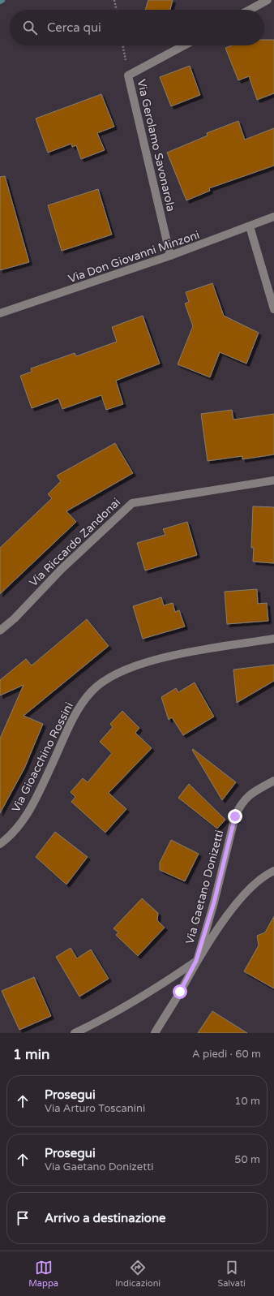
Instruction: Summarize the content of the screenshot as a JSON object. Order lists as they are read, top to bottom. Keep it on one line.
{"streets":{"street":["Via Gerolamo Savonarola","Via Don Giovanni Minzoni","Via Riccardo Zandonai","Via Gioacchino Rossini","Via Gaetano Donizetti"]},"crossings":[["Via Gerolamo Savonarola","Via Don Giovanni Minzoni"]],"page":{"search":"Cerca qui","heading":["1 min","A piedi · 60 m"],"list":[["Prosegui","Via Arturo Toscanini","10 m"],["Prosegui","Via Gaetano Donizetti","50 m"],"Arrivo a destinazione"],"nav":["Mappa","Indicazioni","Salvati"]}}
